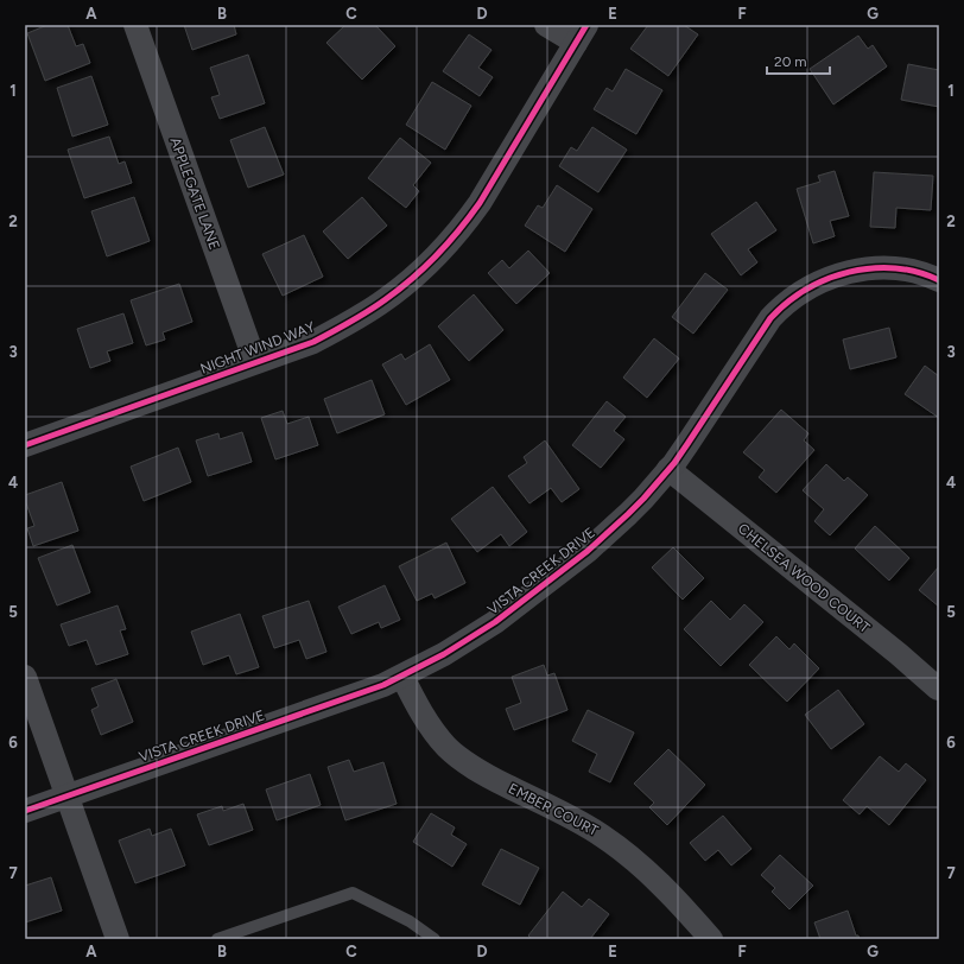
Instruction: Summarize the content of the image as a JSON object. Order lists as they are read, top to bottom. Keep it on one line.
{"streets":{"street":["APPLEGATE LANE","NIGHT WIND WAY","VISTA CREEK DRIVE","CHELSEA WOOD COURT","EMBER COURT"]},"crossings":[["APPLEGATE LANE","NIGHT WIND WAY"],["VISTA CREEK DRIVE","CHELSEA WOOD COURT"],["VISTA CREEK DRIVE","EMBER COURT"]],"scale_bar":"20 m","grid":{"columns":["A","B","C","D","E","F","G"],"rows":["1","2","3","4","5","6","7"]}}
